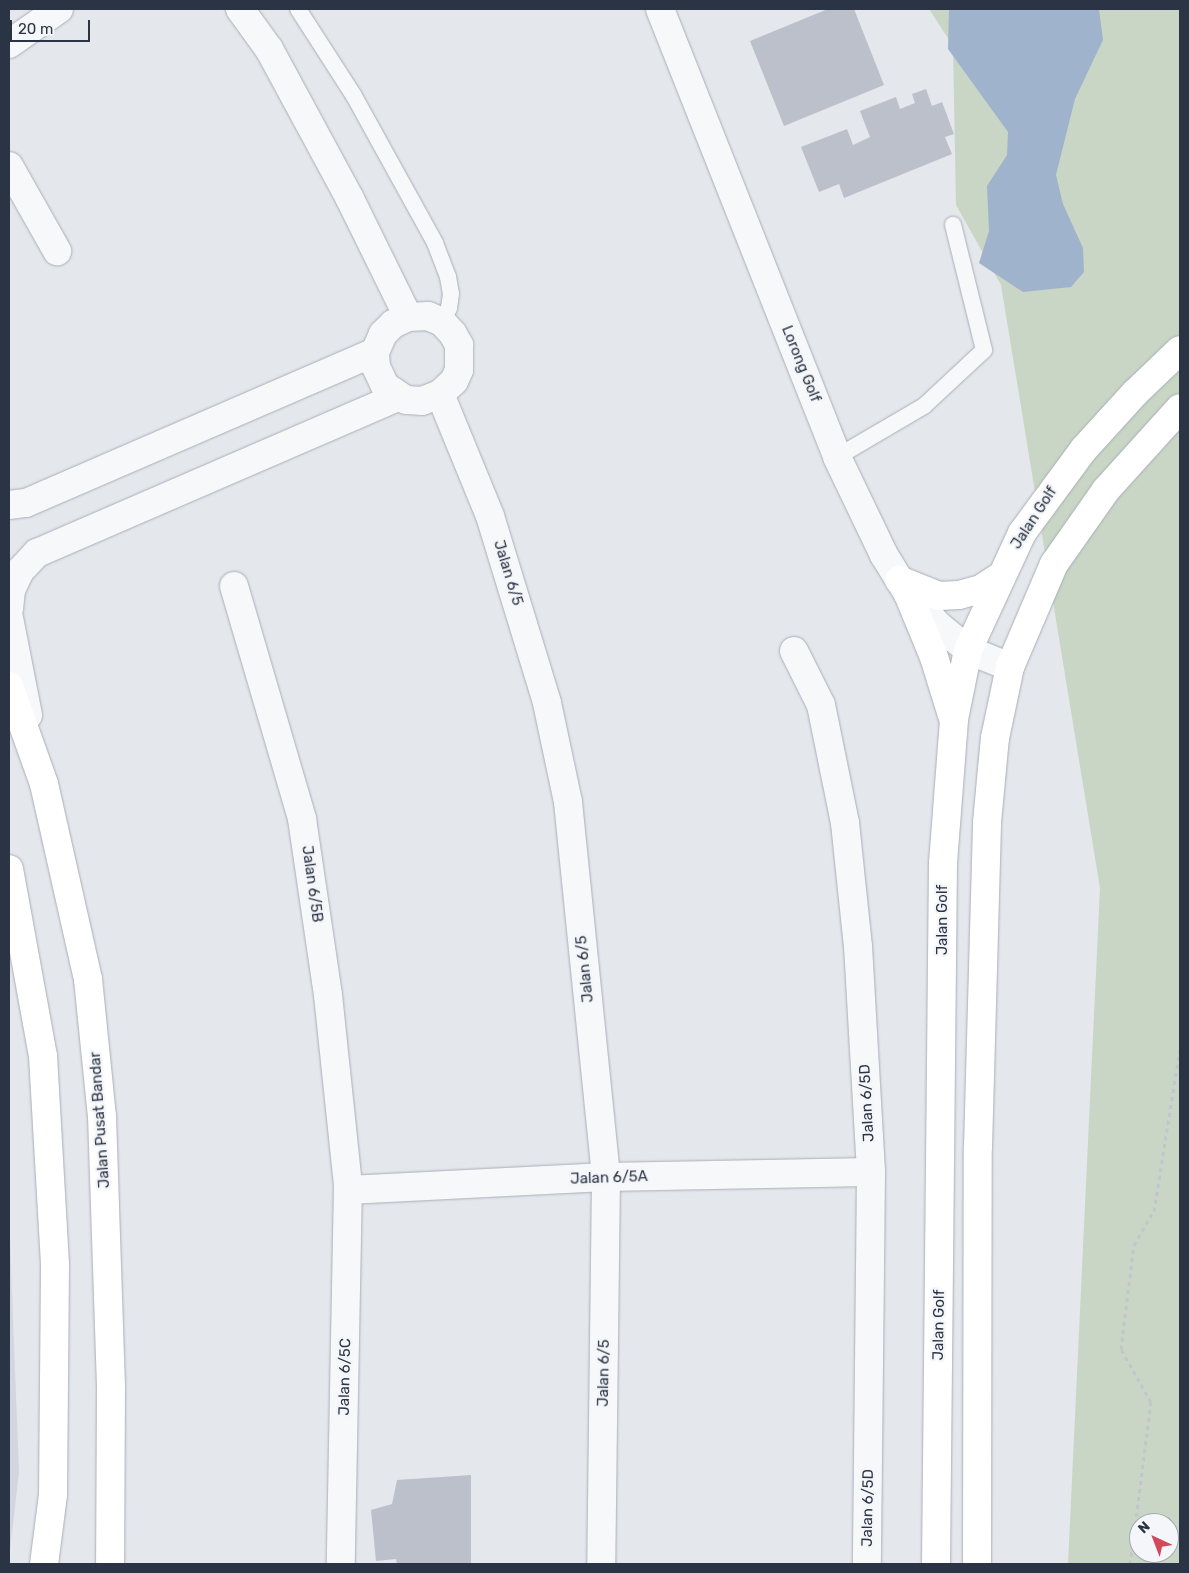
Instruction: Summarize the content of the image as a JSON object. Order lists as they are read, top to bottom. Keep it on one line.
{"streets":{"street":["Lorong Golf","Jalan Golf","Jalan 6/5","Jalan 6/5B","Jalan 6/5D","Jalan Pusat Bandar","Jalan 6/5A","Jalan 6/5C"]},"crossings":[["Lorong Golf","Jalan Golf"],["Jalan 6/5","Jalan 6/5A"],["Jalan 6/5B","Jalan 6/5A"],["Jalan 6/5B","Jalan 6/5C"],["Jalan 6/5D","Jalan 6/5A"],["Jalan 6/5A","Jalan 6/5C"]],"scale_bar":"20 m","north":"top left"}
